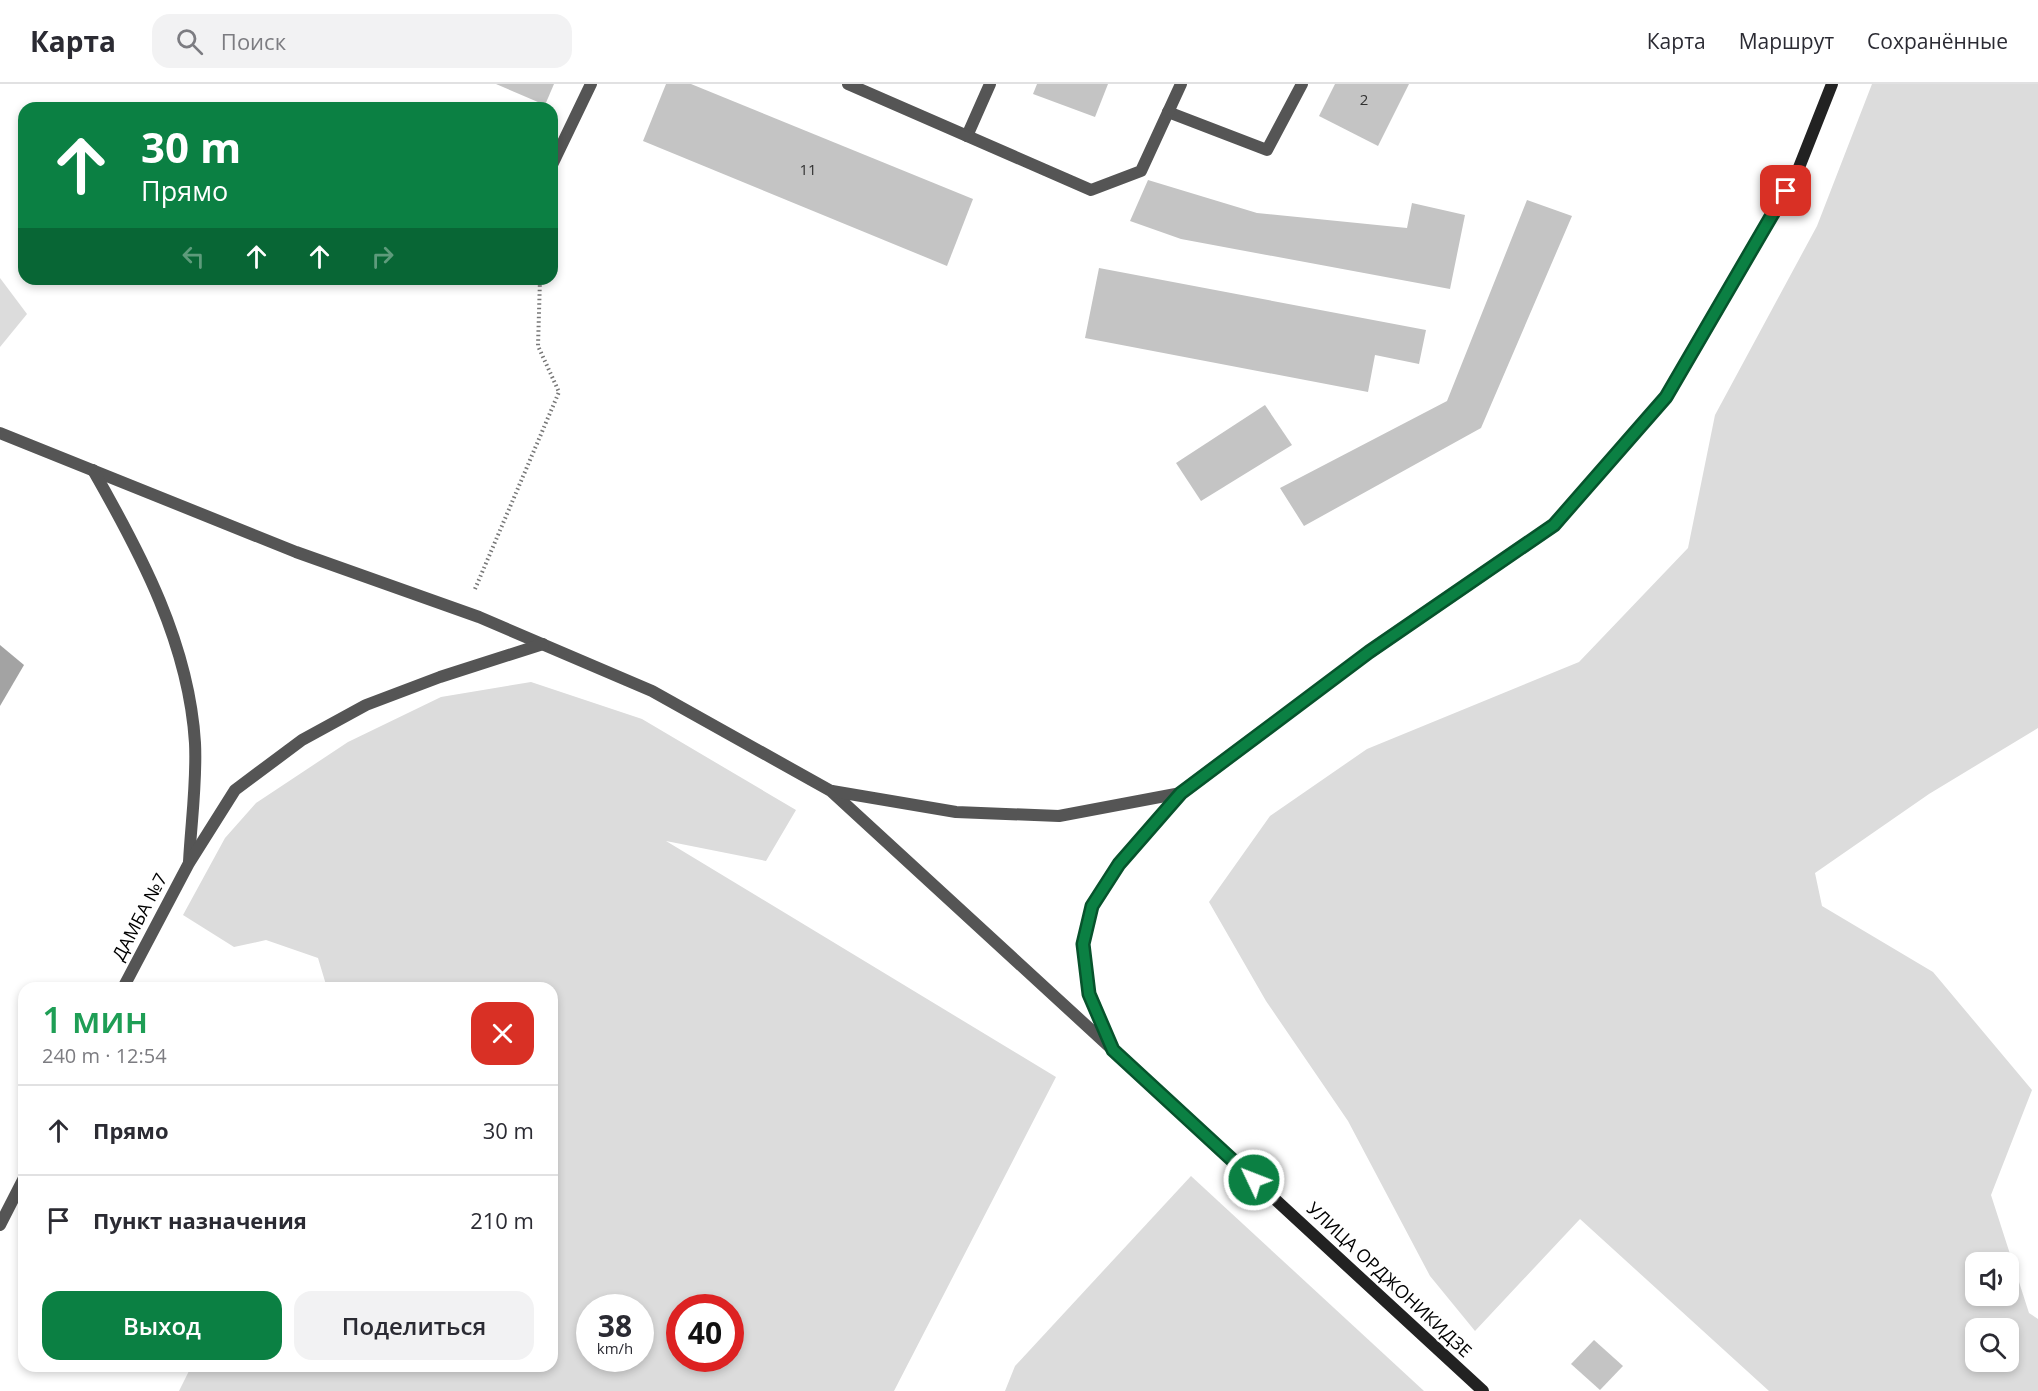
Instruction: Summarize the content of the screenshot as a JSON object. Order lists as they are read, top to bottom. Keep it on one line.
{"streets":{"street":["ДАМБА №7","УЛИЦА ОРДЖОНИКИДЗЕ"]},"house_numbers":["2","11"],"page":{"header":"Карта","search":"Поиск","nav":["Карта","Маршрут","Сохранённые"],"turn":["30 m","Прямо"],"heading":["1 мин","240 m · 12:54"],"list":[{"name":"Прямо","value":"30 m"},{"name":"Пункт назначения","value":"210 m"}],"buttons":["Выход","Поделиться"],"speed":"38 km/h","limit":"40"}}
